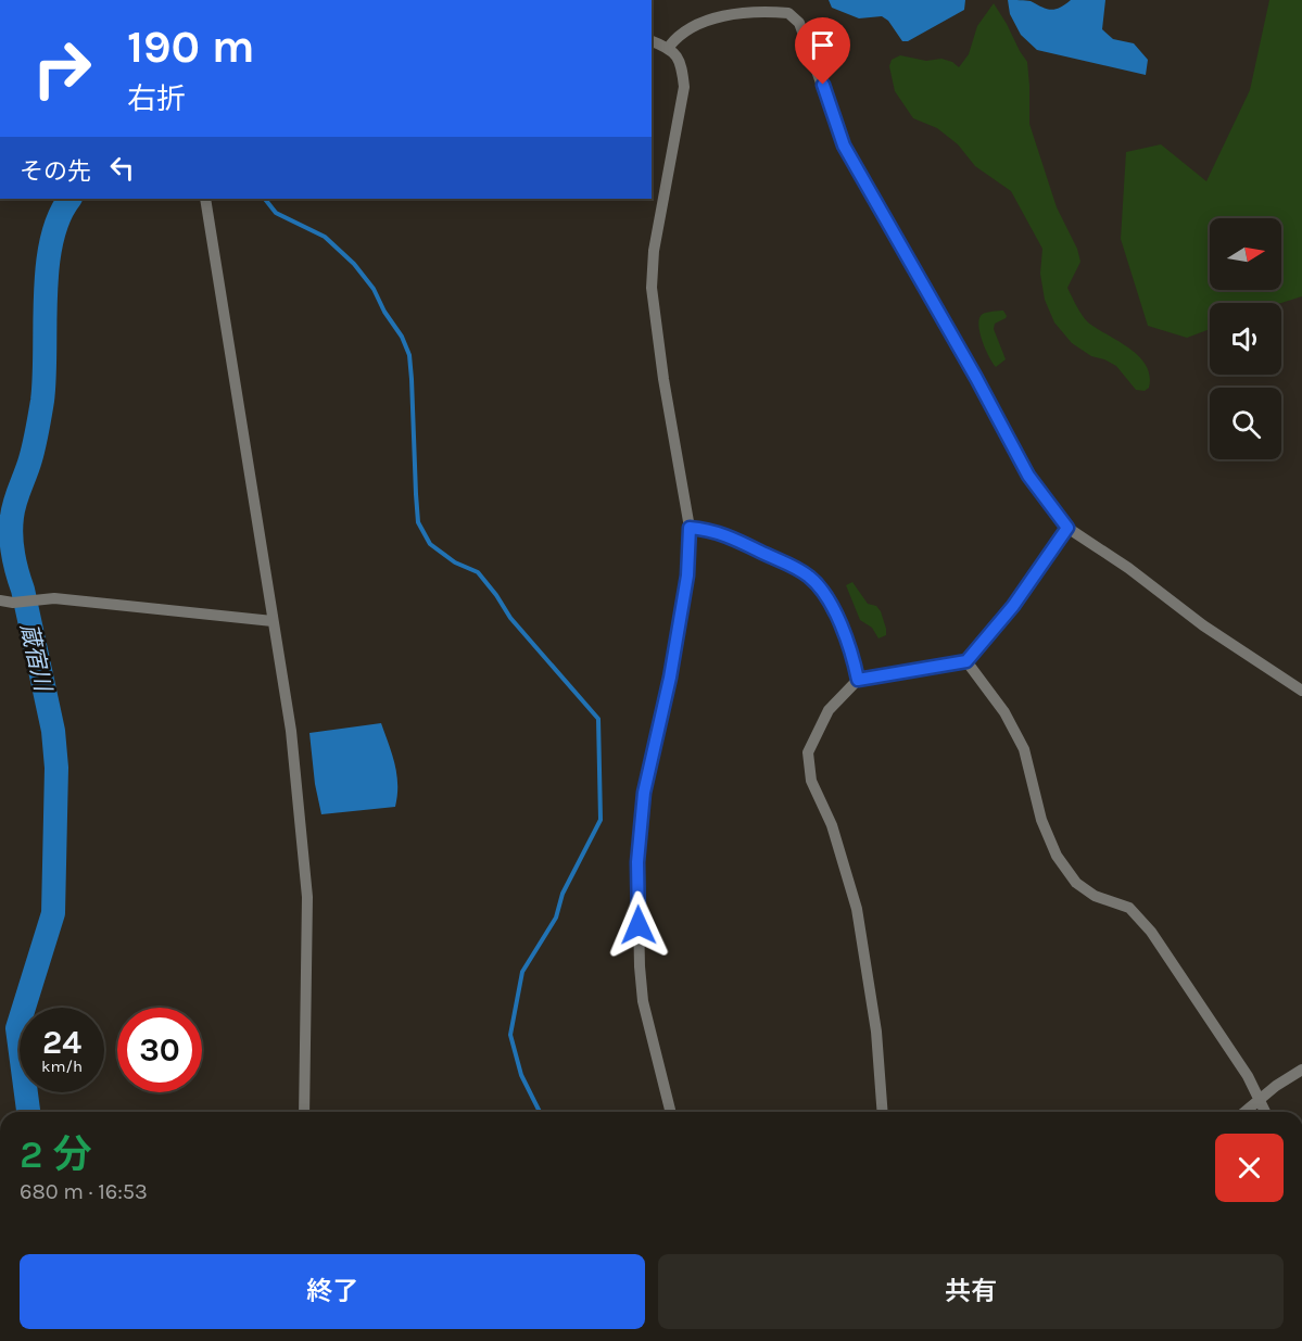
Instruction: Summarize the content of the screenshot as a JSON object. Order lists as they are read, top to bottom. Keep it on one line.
{"water":["蔵宿川"],"north":"right","page":{"turn":["190 m","右折"],"then":"その先","speed":"24 km/h","limit":"30","heading":["2 分","680 m · 16:53"],"buttons":["終了","共有"]}}
